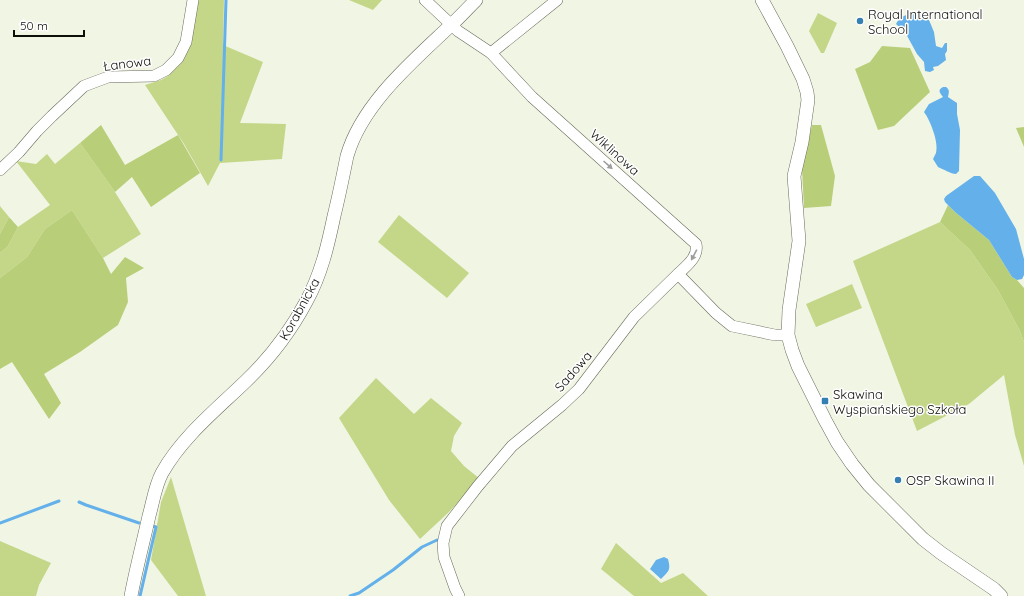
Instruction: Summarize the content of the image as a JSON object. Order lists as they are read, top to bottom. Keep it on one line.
{"streets":{"street":["Łanowa","Wiklinowa","Korabnicka","Sadowa"]},"crossings":[["Wiklinowa","Korabnicka"],["Wiklinowa","Sadowa"]],"one_way":["Wiklinowa"],"places":{"other":["Royal International School","OSP Skawina II"],"transit":["Skawina Wyspiańskiego Szkoła"]},"scale_bar":"50 m"}
